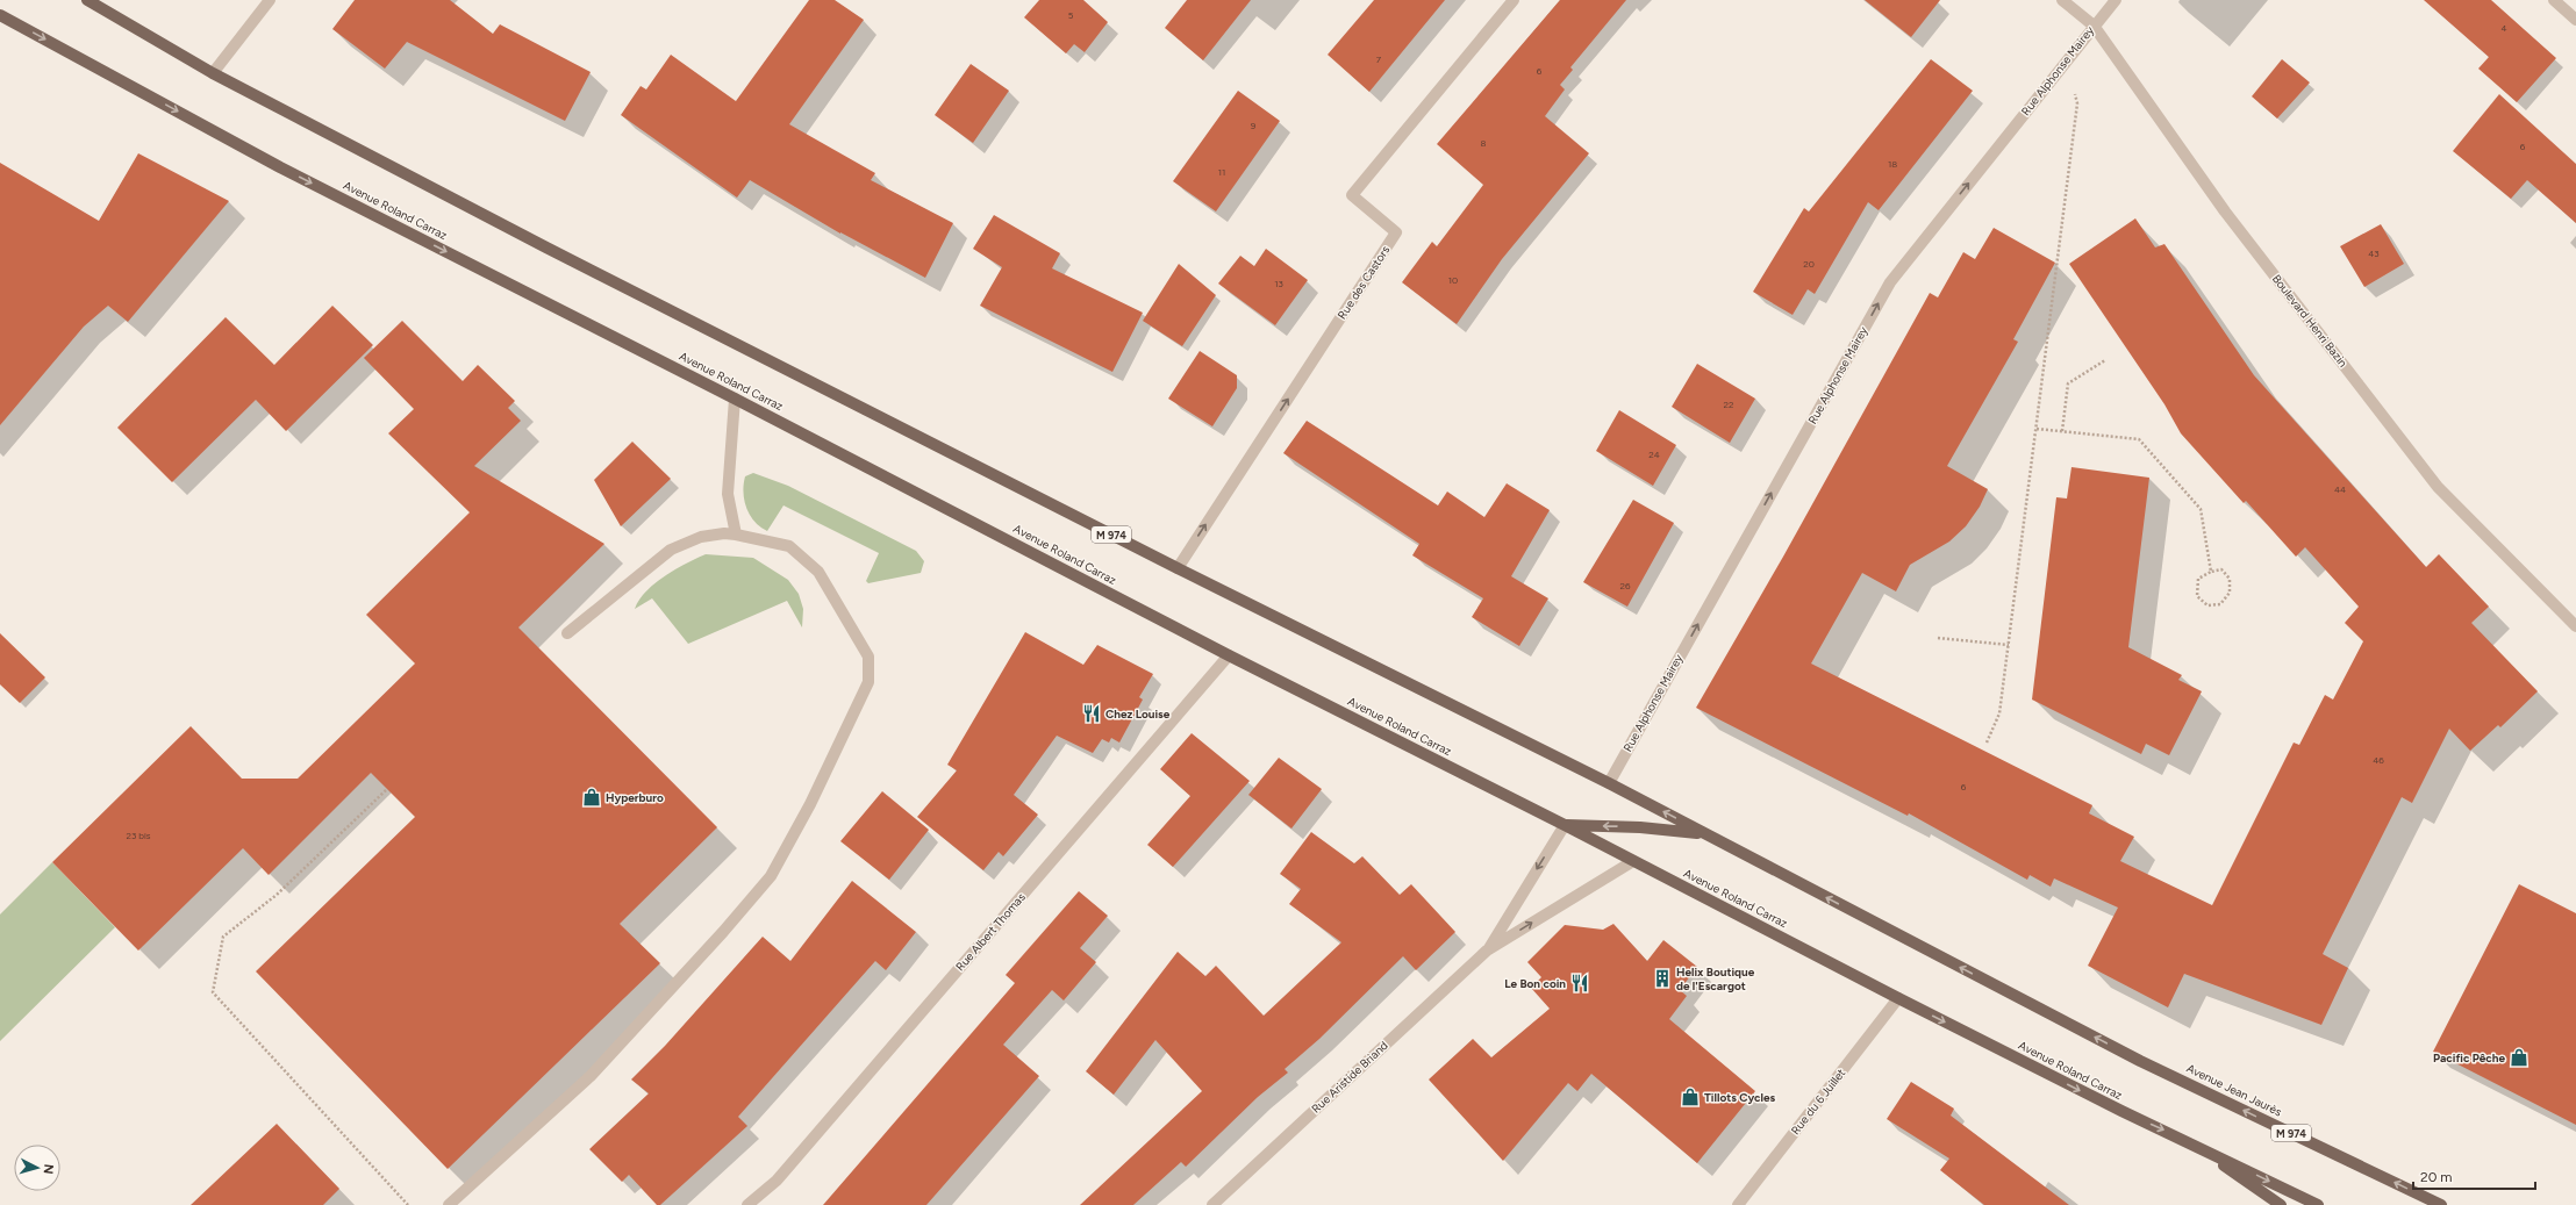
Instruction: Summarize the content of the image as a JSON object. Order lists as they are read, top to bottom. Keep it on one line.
{"streets":{"main road":["Avenue Roland Carraz","M 974","Avenue Jean Jaurès"],"street":["Rue Alphonse Mairey","Rue des Castors","Boulevard Henri Bazin","Rue Albert Thomas","Rue Aristide Briand","Rue du 6 Juillet"]},"crossings":[["Rue Alphonse Mairey","Boulevard Henri Bazin"],["Rue Alphonse Mairey","M 974"],["Avenue Roland Carraz","Rue Albert Thomas"],["Avenue Roland Carraz","Rue Aristide Briand"],["Avenue Roland Carraz","Rue du 6 Juillet"],["Rue des Castors","M 974"],["M 974","Avenue Jean Jaurès"]],"one_way":["Rue Alphonse Mairey","Rue des Castors","Avenue Jean Jaurès"],"places":{"restaurant":["Chez Louise","Le Bon coin"],"shop":["Hyperburo","Pacific Pêche","Tillots Cycles"],"building":["Helix Boutique de l'Escargot"]},"house_numbers":["5","4","7","6","9","8","6","18","11","43","20","10","13","22","24","44","26","46","6","23 bis"],"scale_bar":"20 m","north":"right"}
